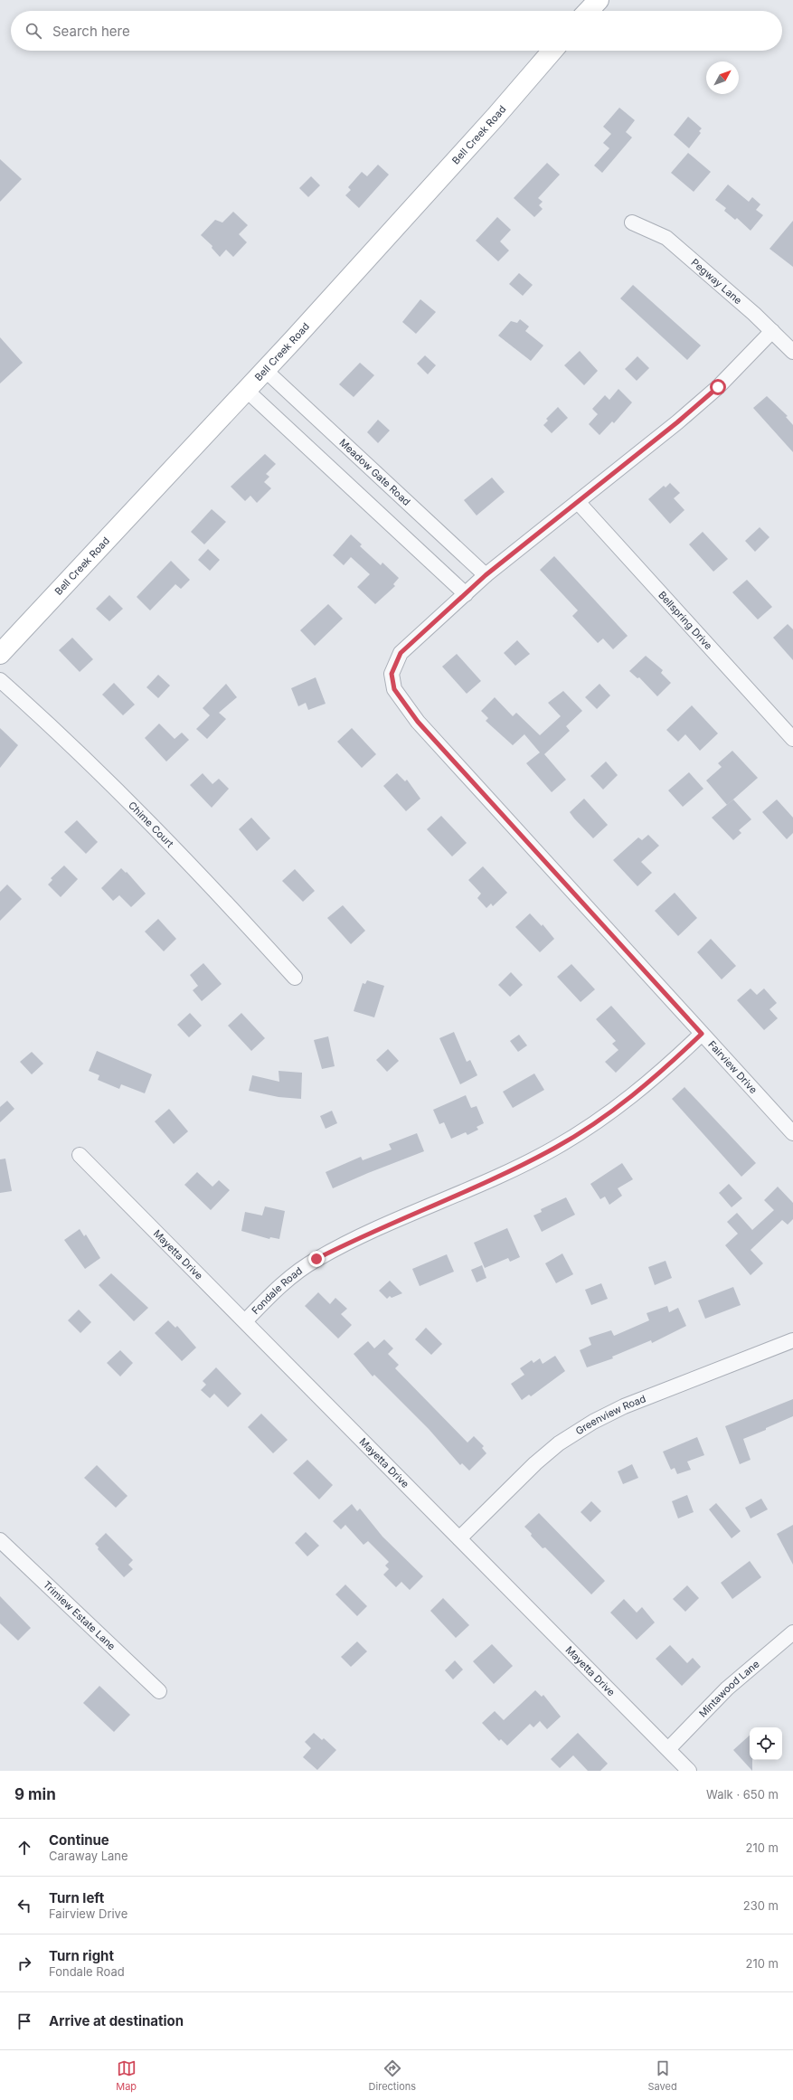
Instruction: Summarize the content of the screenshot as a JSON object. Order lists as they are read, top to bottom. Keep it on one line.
{"streets":{"street":["Bell Creek Road","Pegway Lane","Meadow Gate Road","Bellspring Drive","Chime Court","Fairview Drive","Mayetta Drive","Fondale Road","Greenview Road","Trimiew Estate Lane","Mintawood Lane"]},"crossings":[["Bell Creek Road","Meadow Gate Road"],["Fairview Drive","Fondale Road"],["Mayetta Drive","Fondale Road"],["Mayetta Drive","Greenview Road"],["Mayetta Drive","Mintawood Lane"]],"north":"top right","page":{"search":"Search here","heading":["9 min","Walk · 650 m"],"list":[["Continue","Caraway Lane","210 m"],["Turn left","Fairview Drive","230 m"],["Turn right","Fondale Road","210 m"],"Arrive at destination"],"nav":["Map","Directions","Saved"]}}
